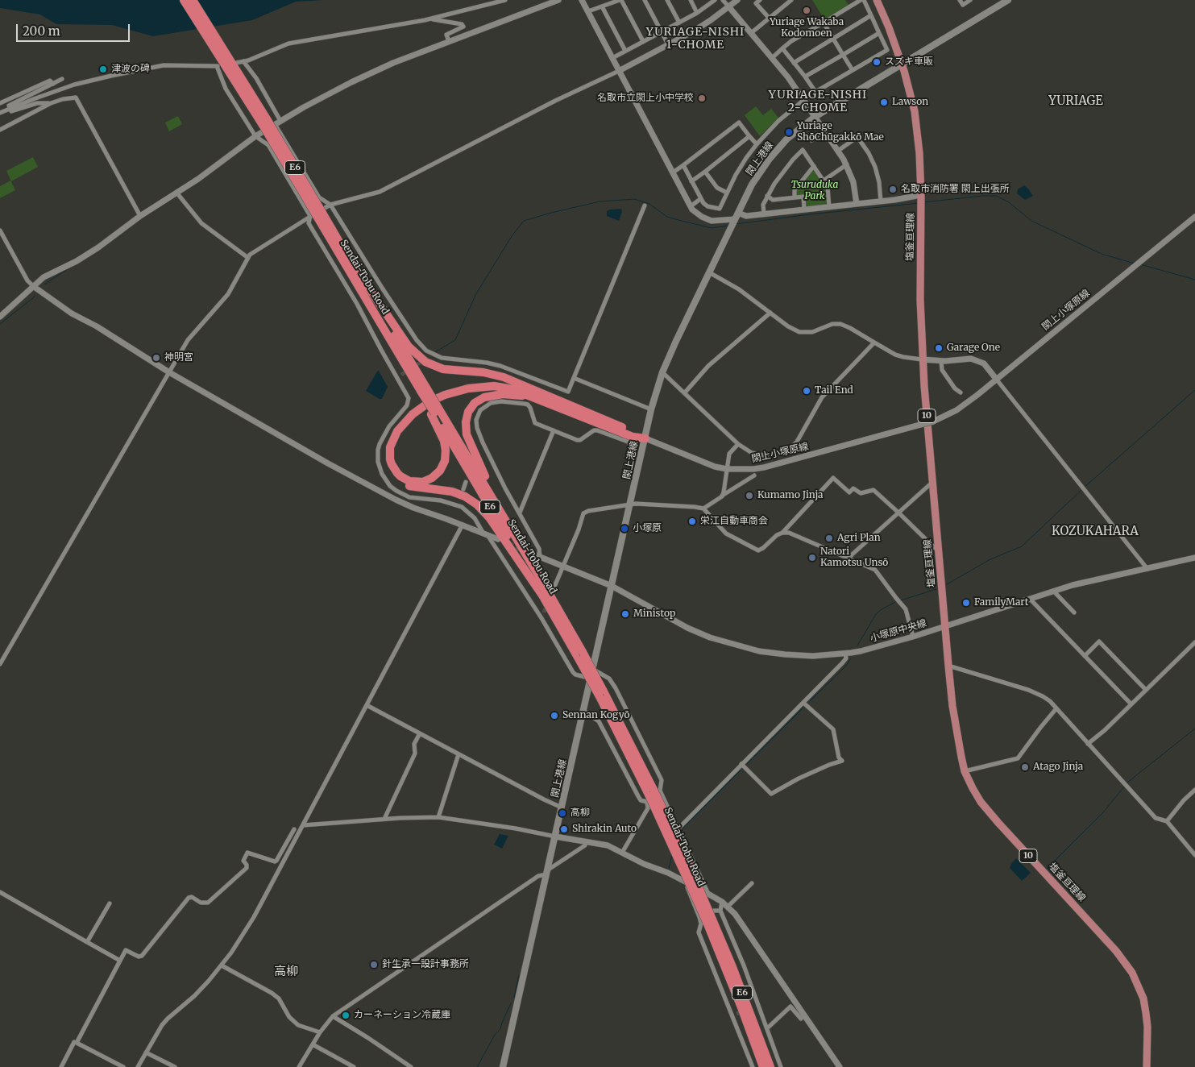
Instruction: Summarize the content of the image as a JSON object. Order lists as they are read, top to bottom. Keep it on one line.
{"streets":{"highway":["E6","Sendai-Tobu Road"],"main road":["閖上港線","塩釜亘理線","10"],"street":["閖上小塚原線","小塚原中央線"]},"crossings":[["閖上港線","塩釜亘理線"],["閖上港線","閖上小塚原線"],["閖上港線","小塚原中央線"],["塩釜亘理線","小塚原中央線"]],"districts":["YURIAGE-NISHI 1-CHOME","YURIAGE-NISHI 2-CHOME","YURIAGE","KOZUKAHARA","高柳"],"parks":["Tsuruduka Park"],"places":["Yuriage Wakaba Kodomoen","スズキ車販","津波の碑","名取市立閖上小中学校","Lawson","Yuriage ShōChūgakkō Mae","名取市消防署 閖上出張所","Garage One","神明宮","Tail End","Kumamo Jinja","栄江自動車商会","小塚原","Agri Plan","Natori Kamotsu Unsō","FamilyMart","Ministop","Sennan Kogyō","Atago Jinja","高柳","Shirakin Auto","針生承一設計事務所","カーネーション冷蔵庫"],"scale_bar":"200 m"}
